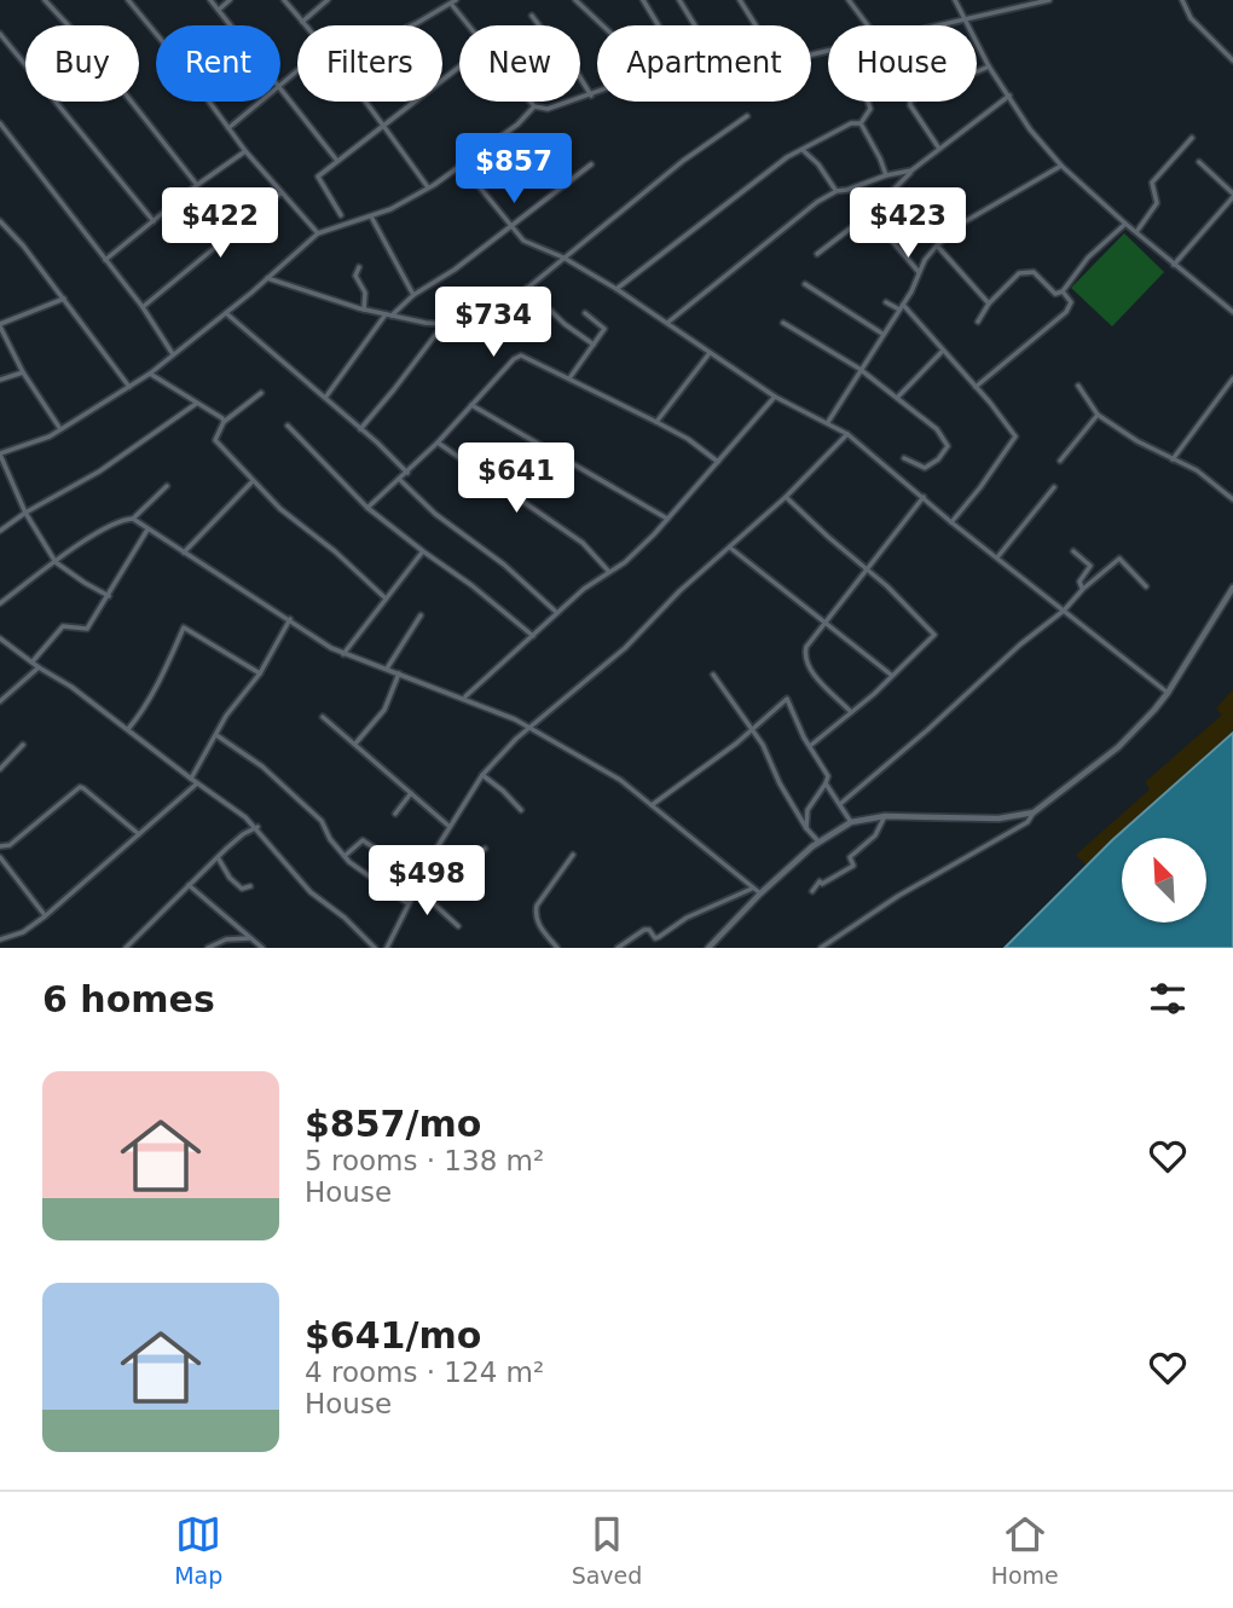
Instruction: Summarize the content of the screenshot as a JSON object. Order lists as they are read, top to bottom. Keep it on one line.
{"north":"top left","page":{"chip":["Buy","Rent","Filters","New","Apartment","House"],"price":["$857","$422","$423","$734","$641","$498"],"heading":"6 homes","list":[{"name":"$857/mo","note":"5 rooms · 138 m² · House"},{"name":"$641/mo","note":"4 rooms · 124 m² · House"}],"tabs":["Map","Saved","Home"]}}
